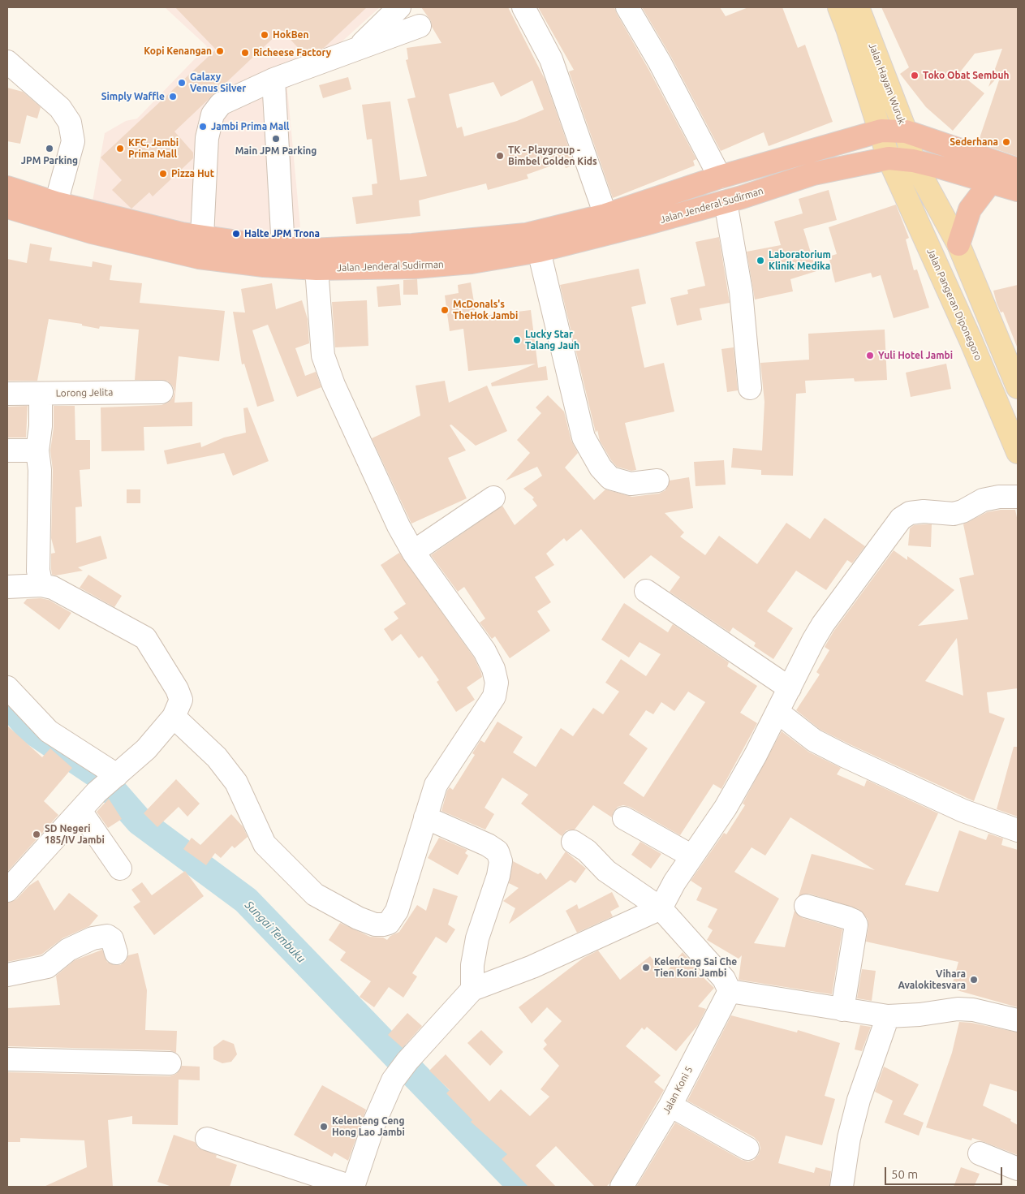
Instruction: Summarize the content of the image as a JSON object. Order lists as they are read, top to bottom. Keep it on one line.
{"streets":{"highway":["Jalan Jenderal Sudirman"],"main road":["Jalan Hayam Wuruk","Jalan Pangeran Diponegoro"],"street":["Lorong Jelita","Jalan Koni 5"]},"crossings":[["Jalan Hayam Wuruk","Jalan Jenderal Sudirman"],["Jalan Hayam Wuruk","Jalan Pangeran Diponegoro"],["Jalan Jenderal Sudirman","Jalan Pangeran Diponegoro"]],"water":["Sungai Tembuku"],"places":["HokBen","Kopi Kenangan","Richeese Factory","Toko Obat Sembuh","Galaxy Venus Silver","Simply Waffle","Jambi Prima Mall","Main JPM Parking","Sederhana","JPM Parking","KFC, Jambi Prima Mall","TK - Playgroup - Bimbel Golden Kids","Pizza Hut","Halte JPM Trona","Laboratorium Klinik Medika","McDonals's TheHok Jambi","Lucky Star Talang Jauh","Yuli Hotel Jambi","SD Negeri 185/IV Jambi","Kelenteng Sai Che Tien Koni Jambi","Vihara Avalokitesvara","Kelenteng Ceng Hong Lao Jambi"],"scale_bar":"50 m"}
